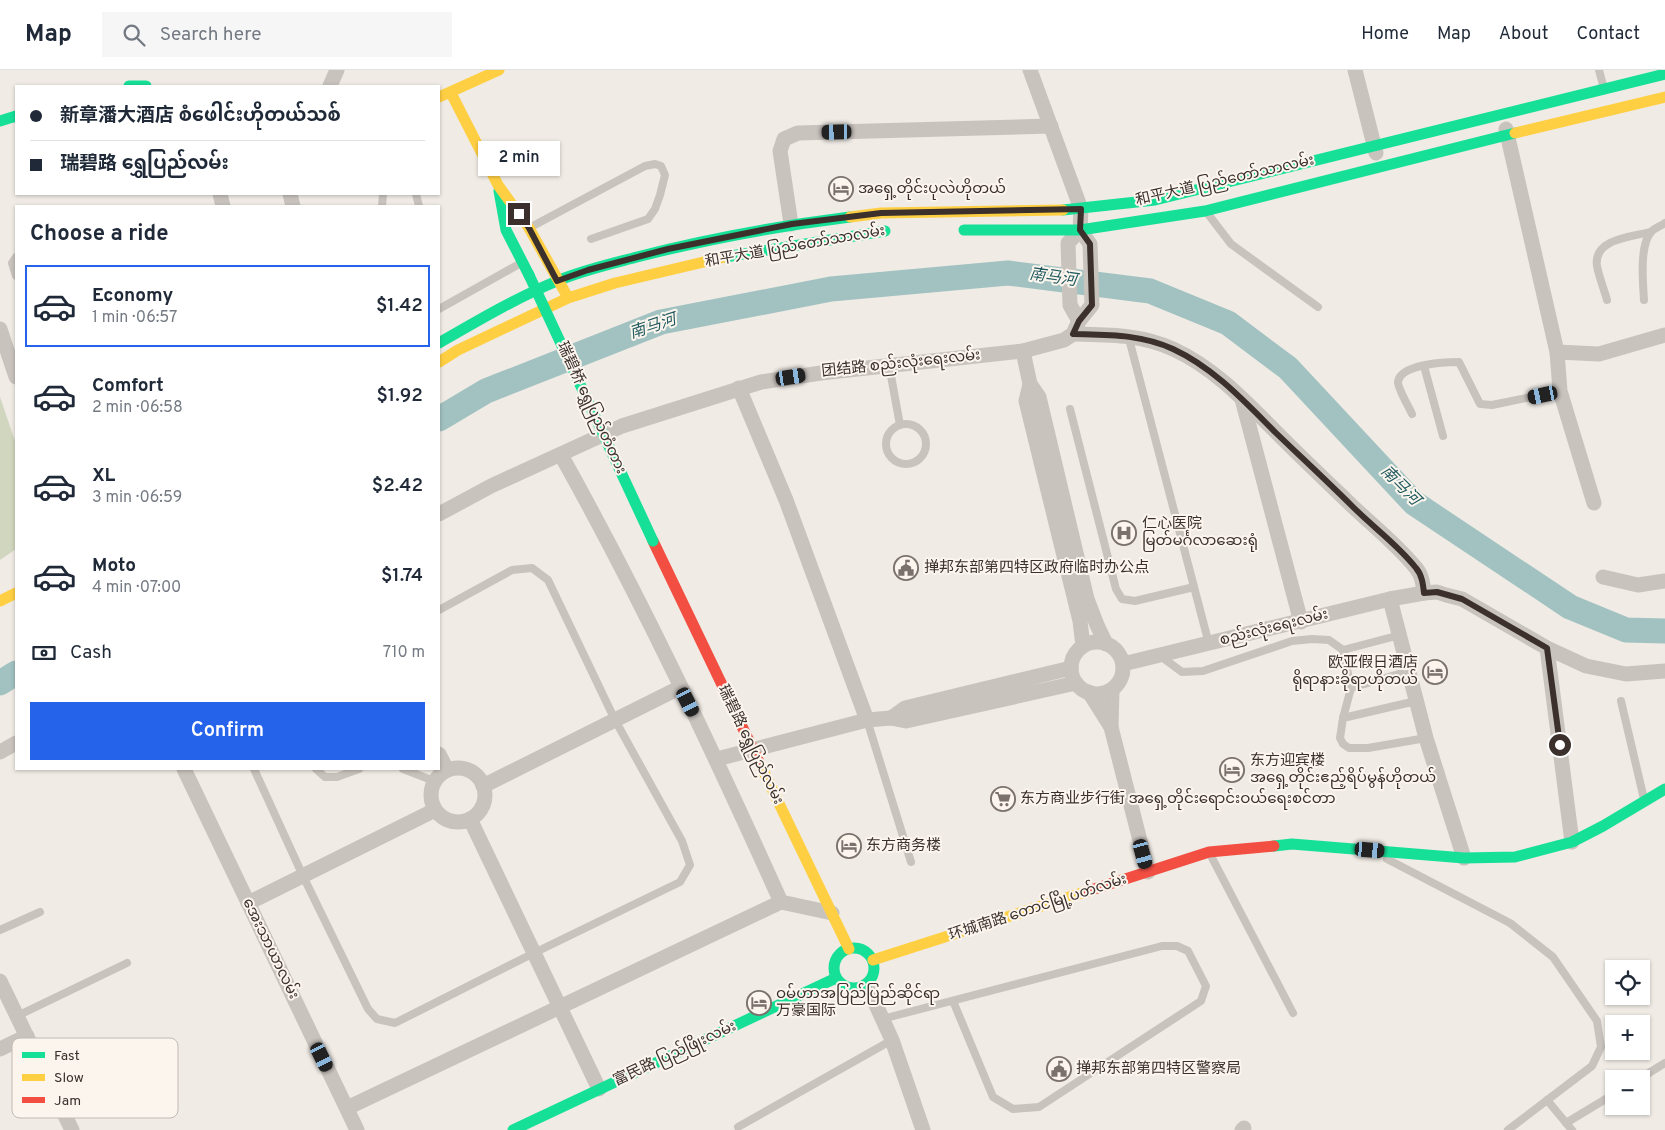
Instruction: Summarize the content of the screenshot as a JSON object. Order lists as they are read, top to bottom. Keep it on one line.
{"streets":{"main road":["和平大道 ပြည်တော်သာလမ်း","瑞碧桥 ရွှေပြည်တံတား","瑞碧路 ရွှေပြည်လမ်း","环城南路 တောင်မြို့ပတ်လမ်း","富民路 ပြည်ဖြိုးလမ်း"],"street":["团结路 စည်းလုံးရေးလမ်း","စည်းလုံးရေးလမ်း","အေးသာယာလမ်း"]},"crossings":[["瑞碧桥 ရွှေပြည်တံတား","瑞碧路 ရွှေပြည်လမ်း"],["瑞碧路 ရွှေပြည်လမ်း","环城南路 တောင်မြို့ပတ်လမ်း"],["瑞碧路 ရွှေပြည်လမ်း","富民路 ပြည်ဖြိုးလမ်း"],["环城南路 တောင်မြို့ပတ်လမ်း","富民路 ပြည်ဖြိုးလမ်း"]],"water":["南马河"],"places":{"hotel":["အရှေ့တိုင်းပုလဲဟိုတယ်","欧亚假日酒店 ရိုရာနားခိုရာဟိုတယ်","东方迎宾楼 အရှေ့တိုင်းဧည့်ရိပ်မွန်ဟိုတယ်","东方商务楼","ဝမ်ဟာအပြည်ပြည်ဆိုင်ရာ 万豪国际"],"hospital":["仁心医院 မြတ်မင်္ဂလာဆေးရုံ"],"public building":["掸邦东部第四特区政府临时办公点","掸邦东部第四特区警察局"],"supermarket":["东方商业步行街 အရှေ့တိုင်းရောင်းဝယ်ရေးစင်တာ"]},"legend":["Fast","Slow","Jam"],"page":{"header":"Map","search":"Search here","nav":["Home","Map","About","Contact"],"banner":["新章潘大酒店 စံဖေါင်းဟိုတယ်သစ်","瑞碧路 ရွှေပြည်လမ်း"],"bubble":"2 min","heading":"Choose a ride","list":[{"name":"Economy","note":"1 min · 06:57","value":"$1.42"},{"name":"Comfort","note":"2 min · 06:58","value":"$1.92"},{"name":"XL","note":"3 min · 06:59","value":"$2.42"},{"name":"Moto","note":"4 min · 07:00","value":"$1.74"}],"pay":["Cash","710 m"],"buttons":"Confirm","map_buttons":["+","−"]}}
